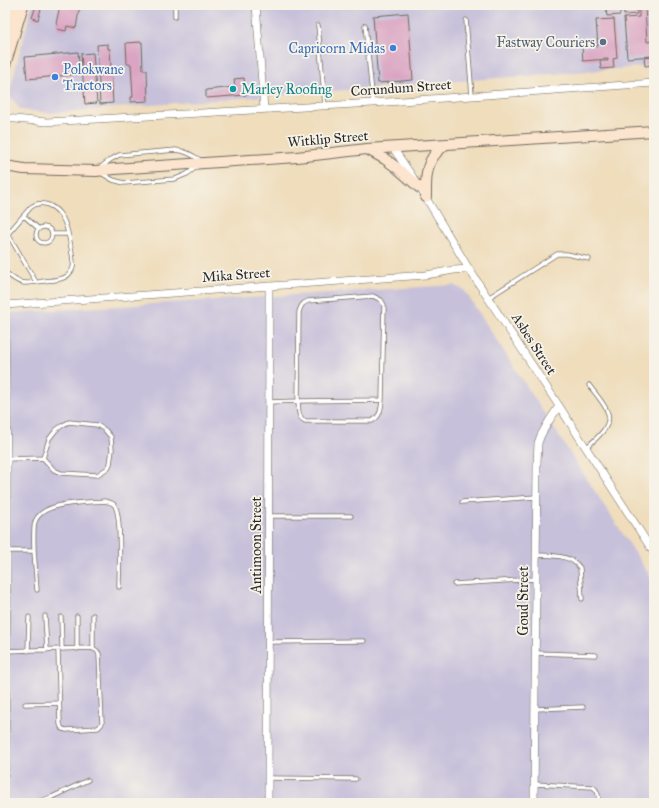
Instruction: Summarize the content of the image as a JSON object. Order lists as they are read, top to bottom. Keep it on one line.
{"streets":{"main road":["Witklip Street"],"street":["Corundum Street","Mika Street","Asbes Street","Antimoon Street","Goud Street"]},"crossings":[["Witklip Street","Asbes Street"],["Mika Street","Asbes Street"],["Mika Street","Antimoon Street"],["Asbes Street","Goud Street"]],"places":["Fastway Couriers","Capricorn Midas","Polokwane Tractors","Marley Roofing"]}
